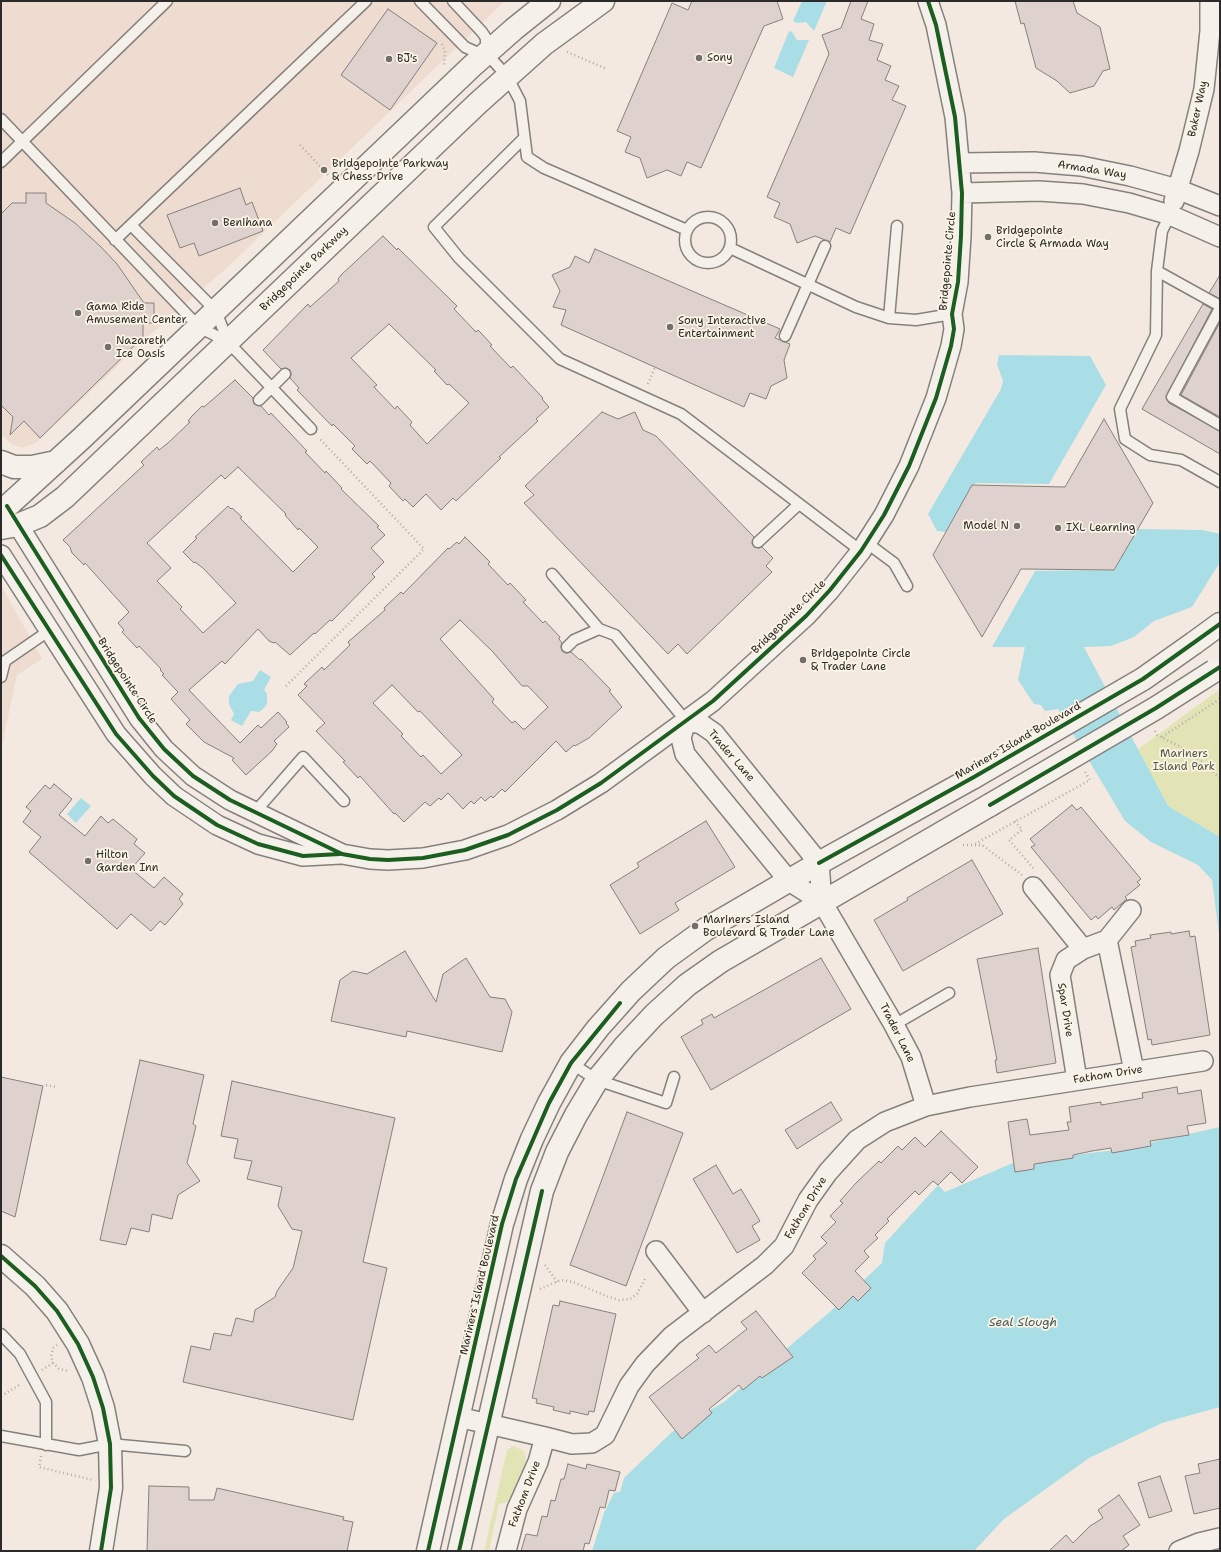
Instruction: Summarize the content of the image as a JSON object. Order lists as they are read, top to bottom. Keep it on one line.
{"streets":{"main road":["Bridgepointe Parkway","Mariners Island Boulevard"],"street":["Baker Way","Armada Way","Bridgepointe Circle","Trader Lane","Spar Drive","Fathom Drive"]},"crossings":[["Baker Way","Armada Way"],["Armada Way","Bridgepointe Circle"],["Bridgepointe Circle","Bridgepointe Parkway"],["Bridgepointe Circle","Trader Lane"],["Mariners Island Boulevard","Trader Lane"],["Mariners Island Boulevard","Fathom Drive"],["Trader Lane","Fathom Drive"],["Spar Drive","Fathom Drive"]],"water":["Seal Slough"],"parks":["Mariners Island Park"],"places":["Sony","BJ's","Bridgepointe Parkway & Chess Drive","Benihana","Bridgepointe Circle & Armada Way","Gama Ride Amusement Center","Sony Interactive Entertainment","Nazareth Ice Oasis","Model N","IXL Learning","Bridgepointe Circle & Trader Lane","Hilton Garden Inn","Mariners Island Boulevard & Trader Lane"]}
